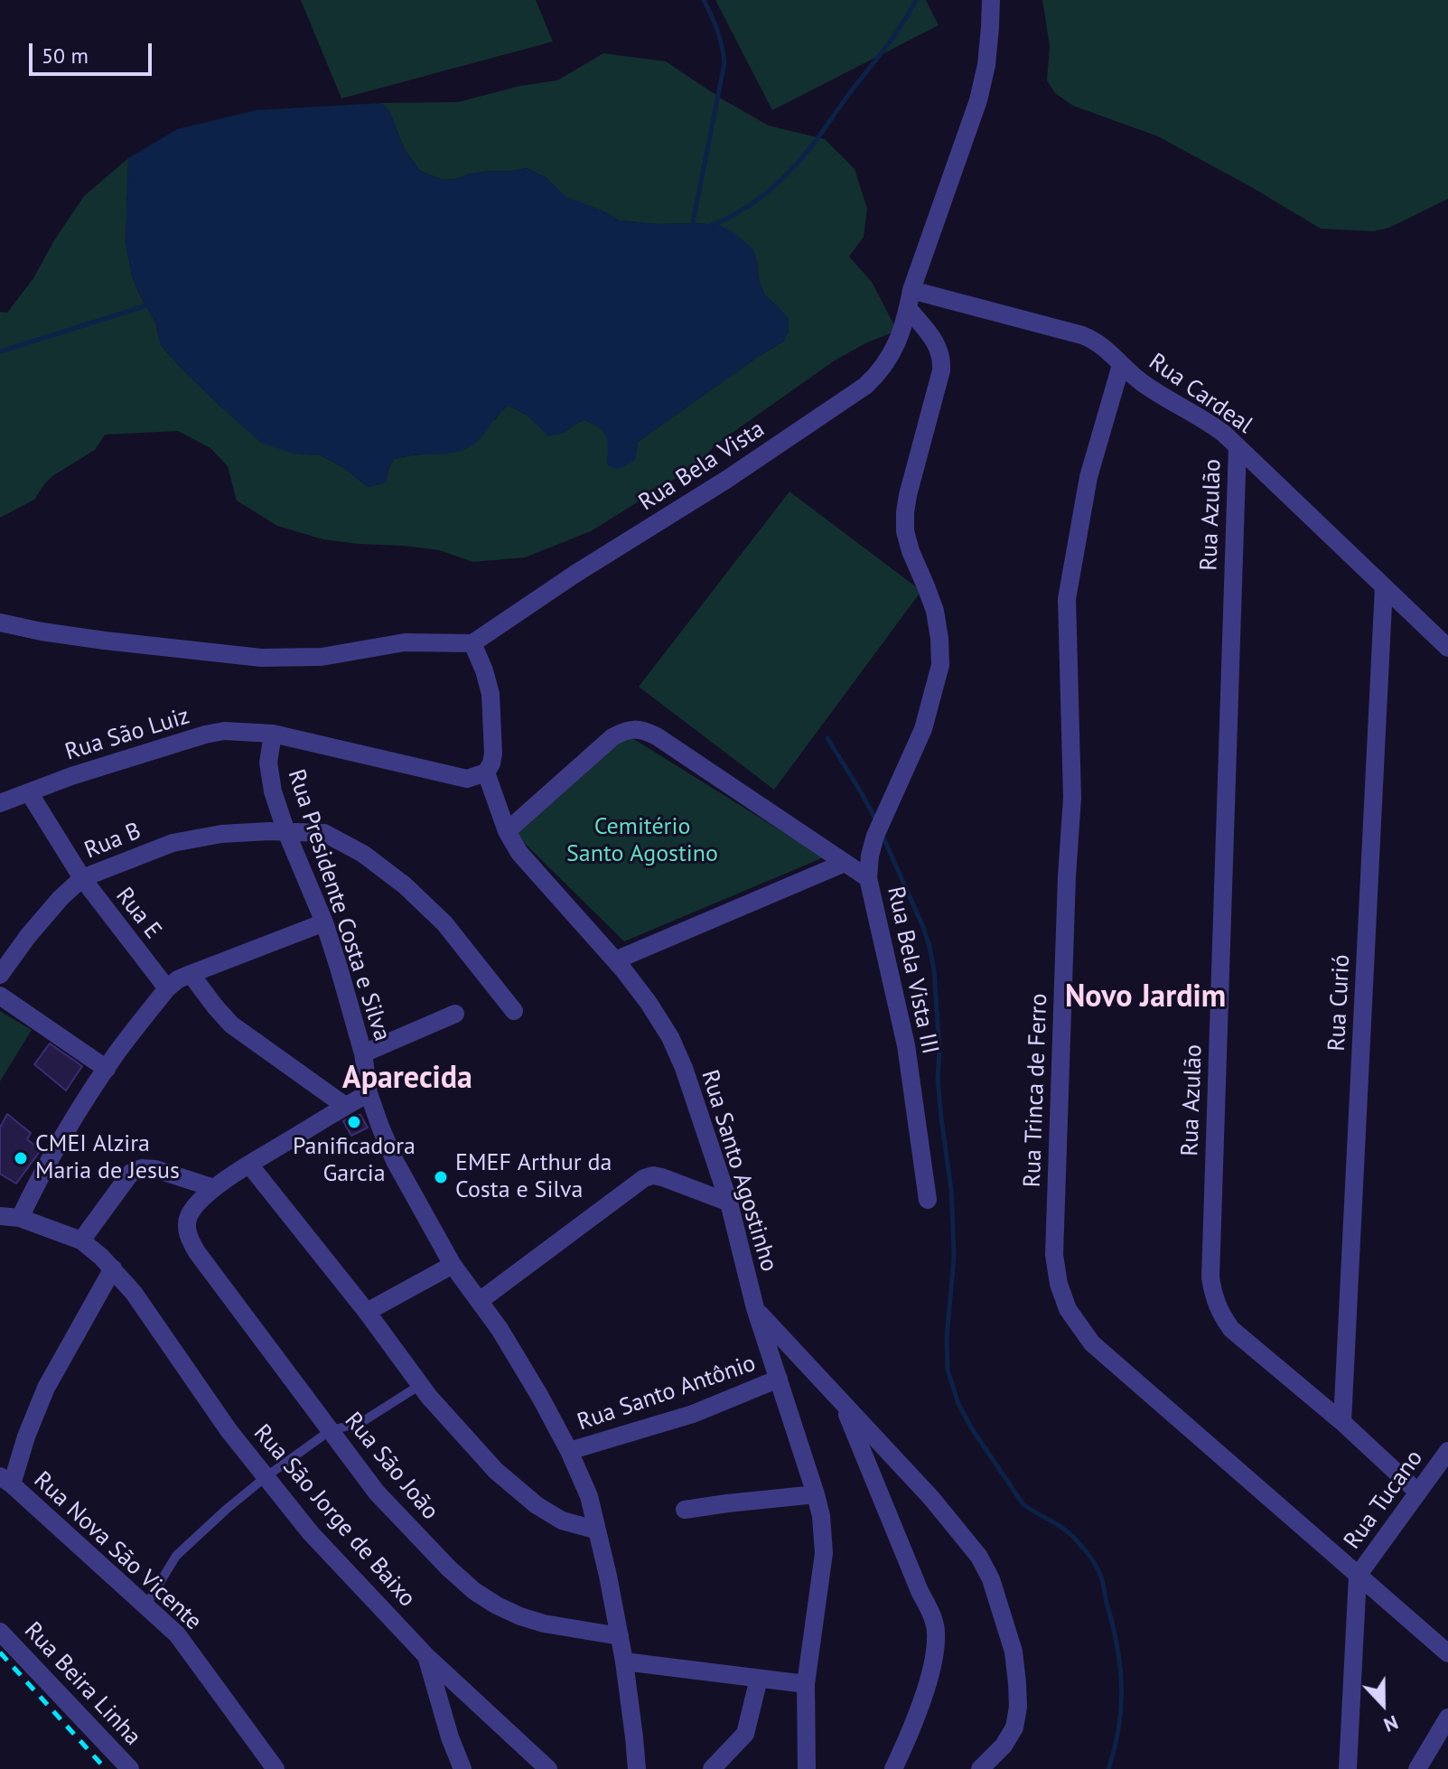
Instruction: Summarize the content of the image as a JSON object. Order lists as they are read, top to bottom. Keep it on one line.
{"streets":{"street":["Rua Cardeal","Rua Bela Vista","Rua Azulão","Rua São Luiz","Rua B","Rua Presidente Costa e Silva","Rua E","Rua Bela Vista III","Rua Curió","Rua Trinca de Ferro","Rua Santo Agostinho","Rua Santo Antônio","Rua São João","Rua Tucano","Rua São Jorge de Baixo","Rua Nova São Vicente","Rua Beira Linha"]},"crossings":[["Rua Cardeal","Rua Bela Vista"],["Rua Cardeal","Rua Azulão"],["Rua Cardeal","Rua Bela Vista III"],["Rua Cardeal","Rua Curió"],["Rua Cardeal","Rua Trinca de Ferro"],["Rua Bela Vista","Rua Bela Vista III"],["Rua Azulão","Rua Curió"],["Rua Azulão","Rua Tucano"],["Rua São Luiz","Rua Presidente Costa e Silva"],["Rua São Luiz","Rua E"],["Rua B","Rua Presidente Costa e Silva"],["Rua B","Rua E"],["Rua Presidente Costa e Silva","Rua Santo Agostinho"],["Rua Presidente Costa e Silva","Rua Santo Antônio"],["Rua Presidente Costa e Silva","Rua São João"],["Rua Trinca de Ferro","Rua Tucano"],["Rua Santo Agostinho","Rua Santo Antônio"]],"districts":["Novo Jardim","Aparecida"],"parks":["Cemitério Santo Agostino"],"places":["Panificadora Garcia","CMEI Alzira Maria de Jesus","EMEF Arthur da Costa e Silva"],"scale_bar":"50 m","north":"bottom"}
